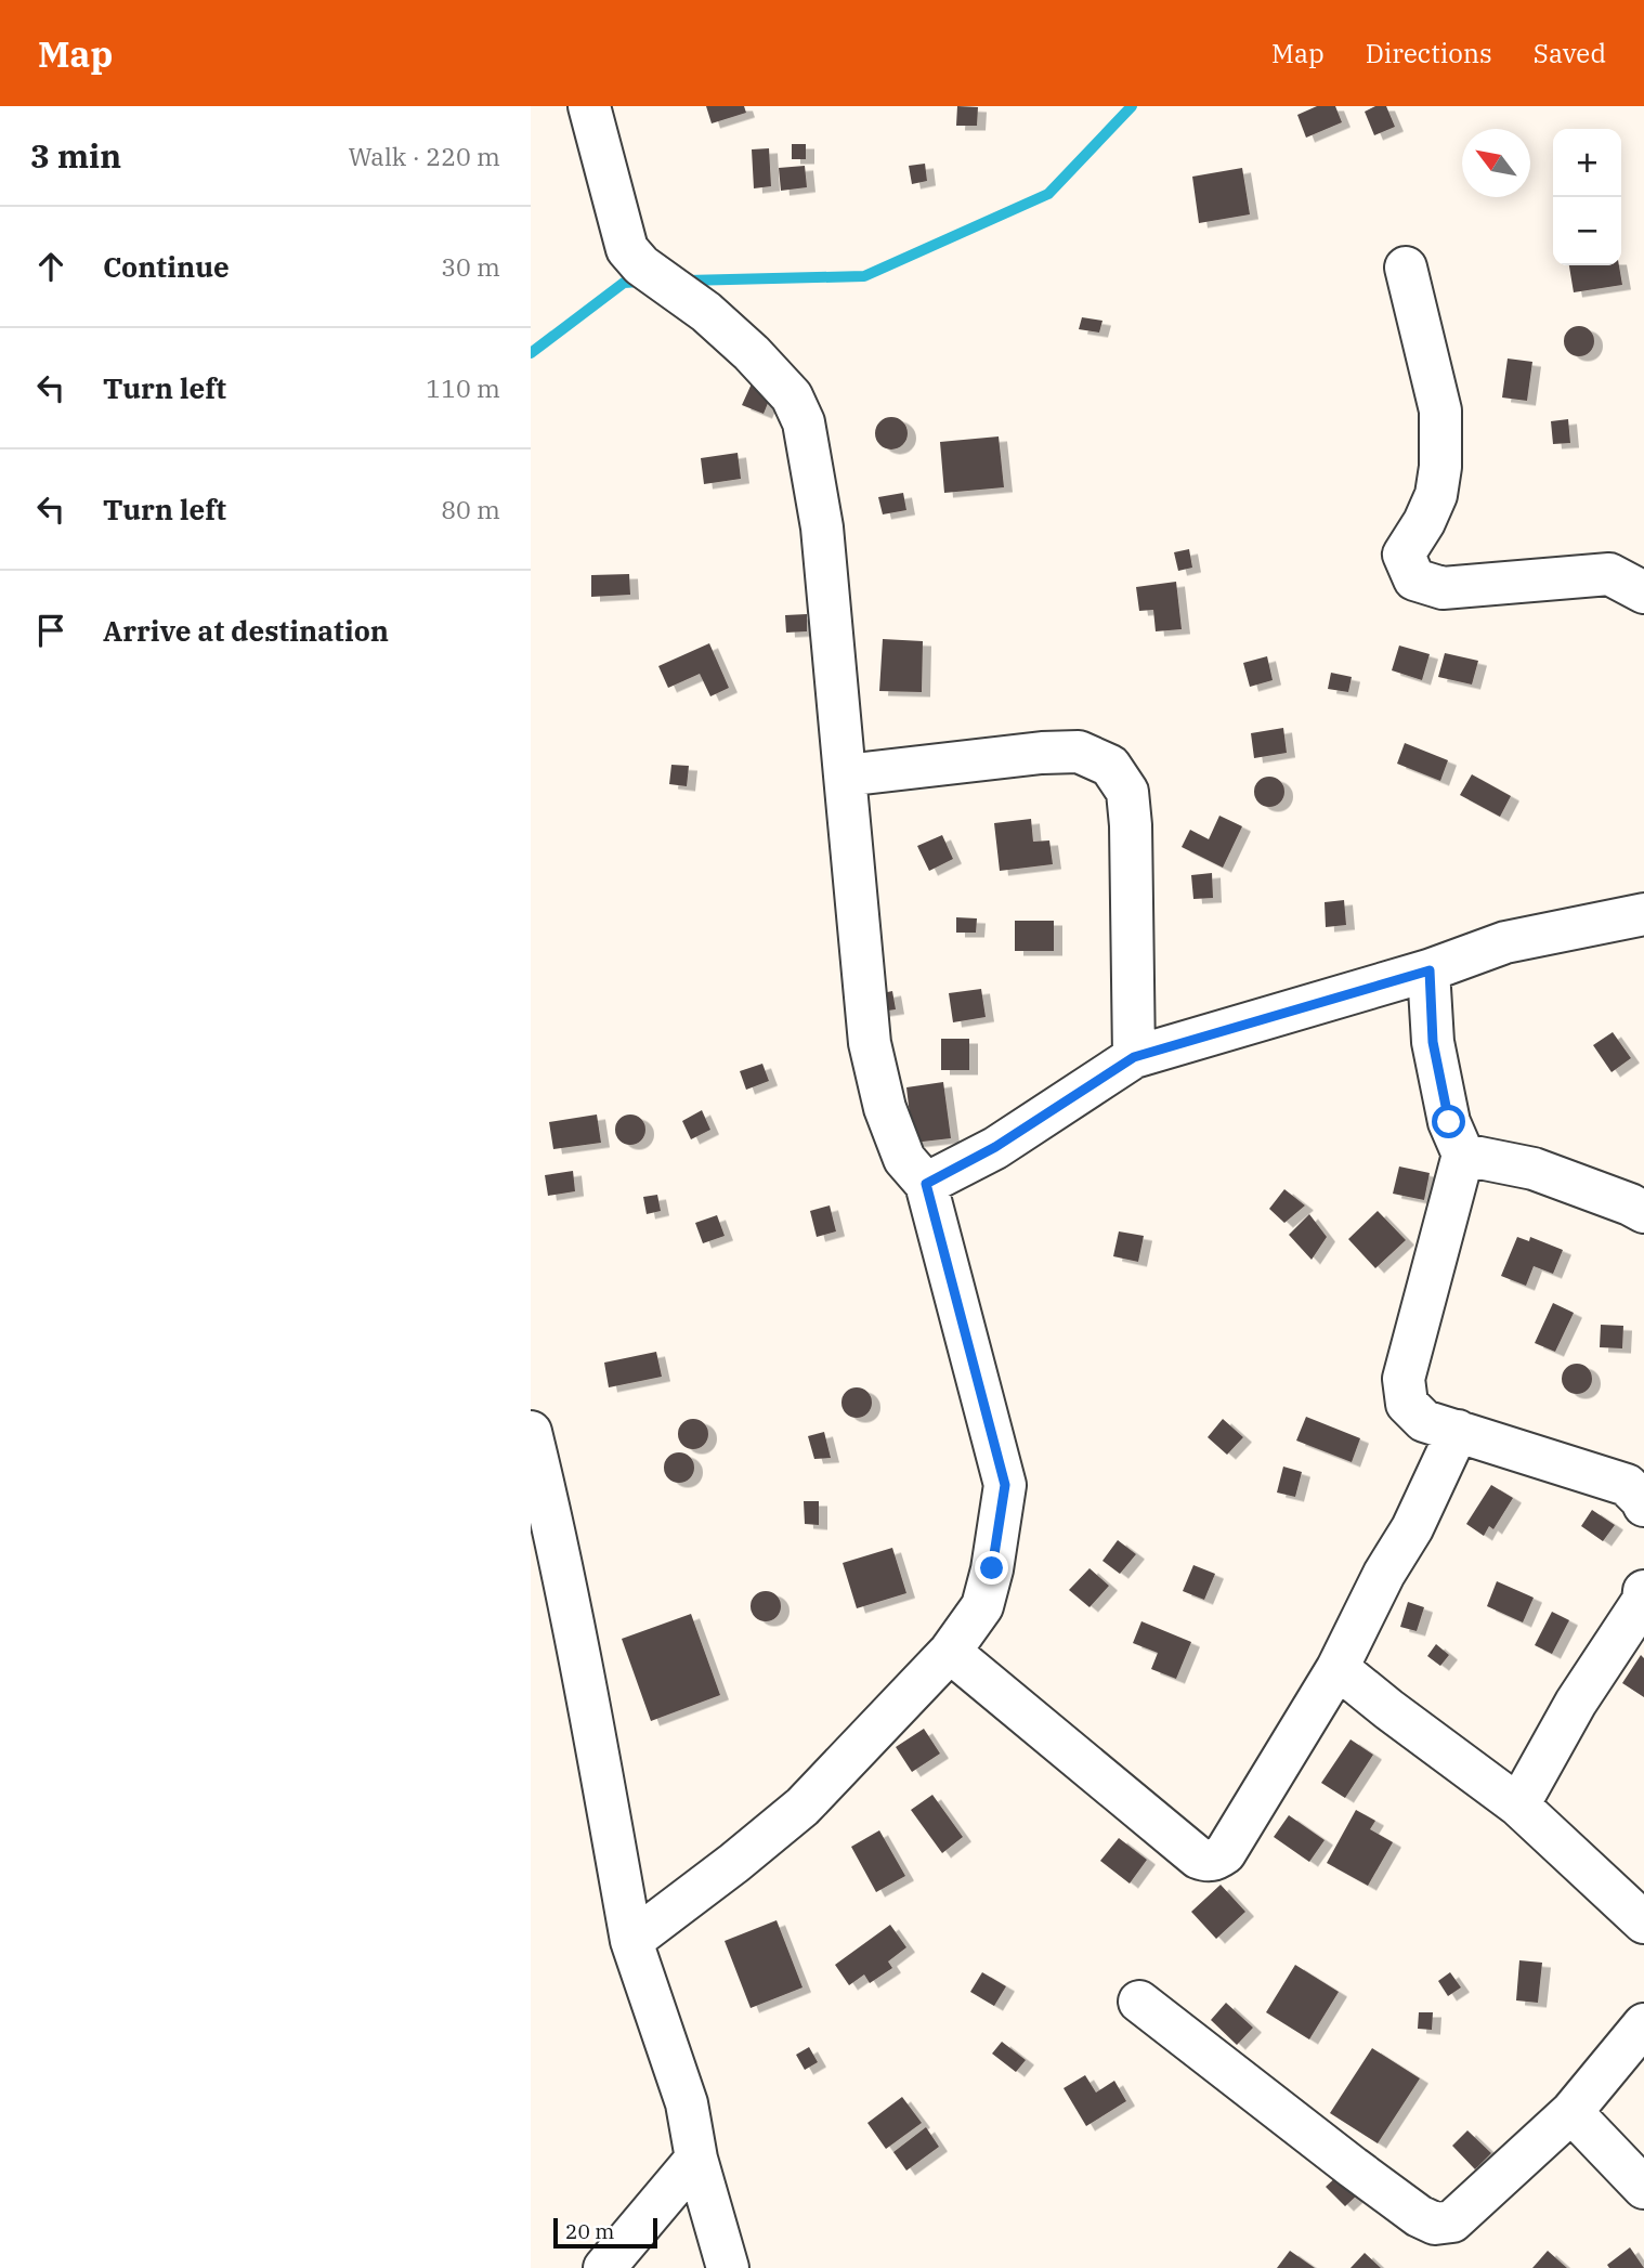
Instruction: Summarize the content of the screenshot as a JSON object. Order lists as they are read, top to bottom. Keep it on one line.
{"scale_bar":"20 m","north":"top left","page":{"header":"Map","nav":["Map","Directions","Saved"],"heading":["3 min","Walk · 220 m"],"map_buttons":["+","−"],"list":[["Continue","30 m"],["Turn left","110 m"],["Turn left","80 m"],"Arrive at destination"],"scale":"20 m"}}
